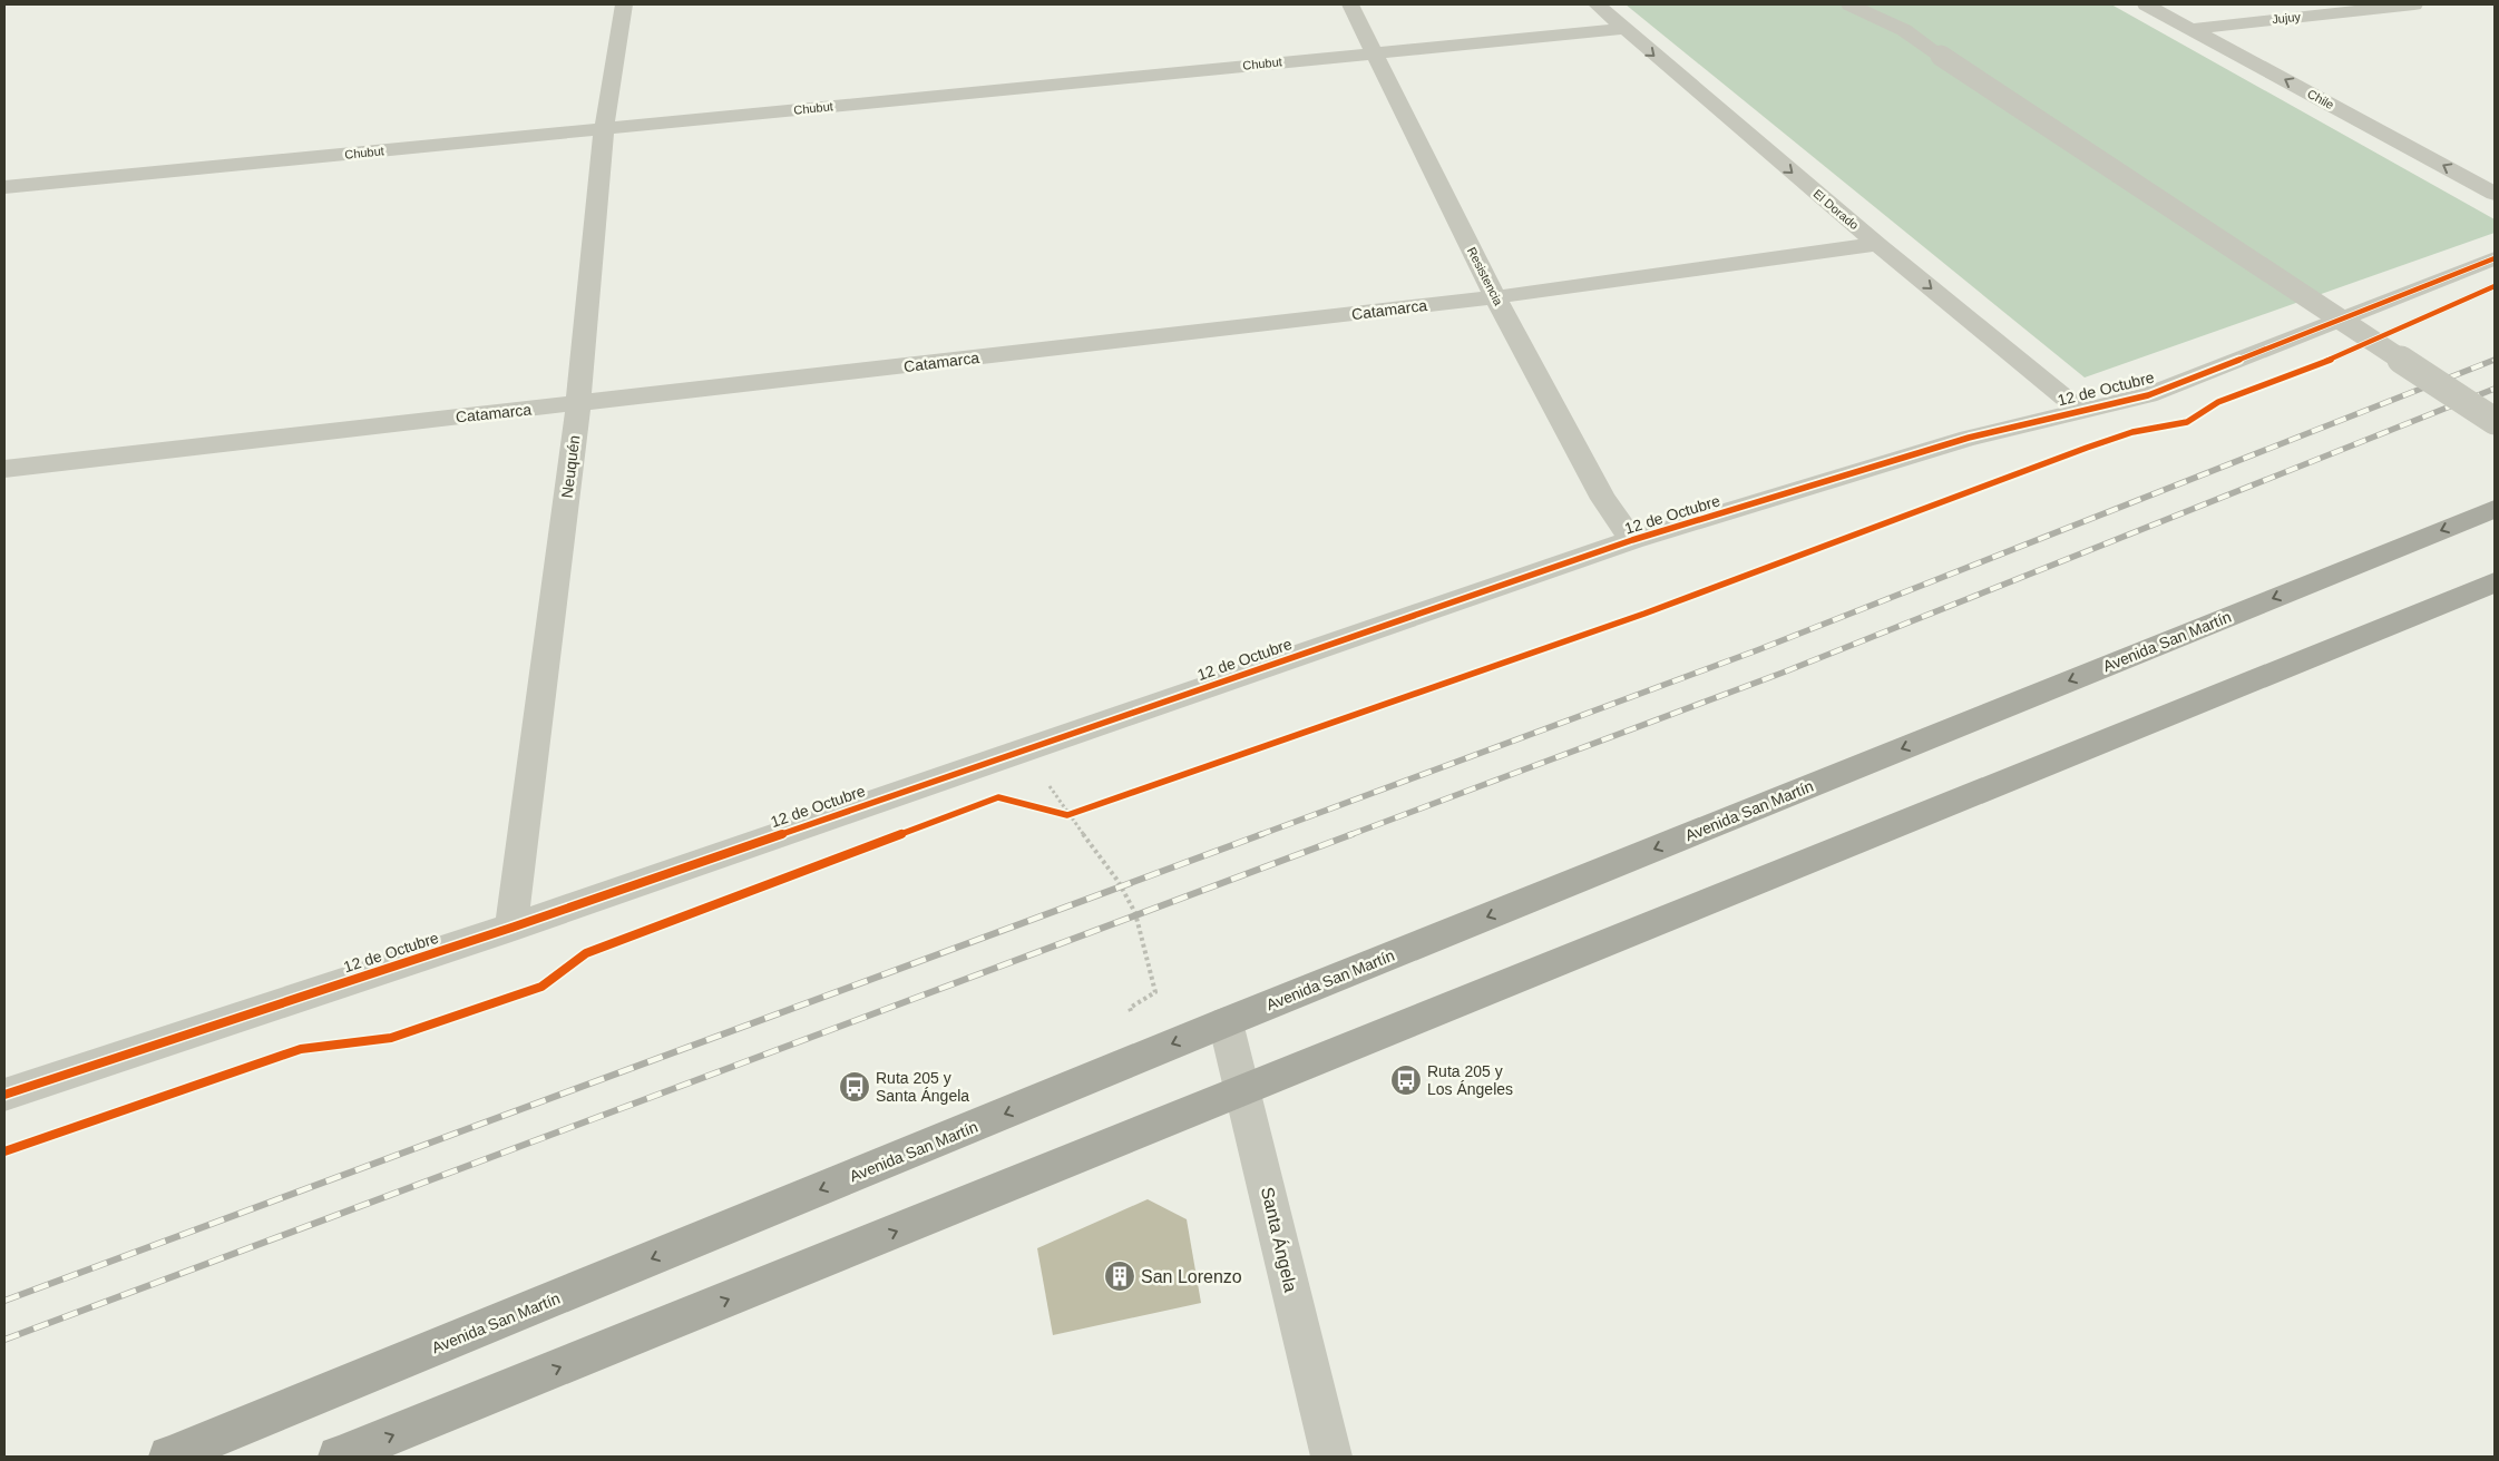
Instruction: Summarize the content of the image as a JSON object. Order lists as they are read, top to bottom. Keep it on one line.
{"streets":{"main road":["Avenida San Martín"],"street":["Jujuy","Chubut","Chile","El Dorado","Resistencia","Catamarca","12 de Octubre","Neuquén","Santa Ángela"]},"crossings":[["Jujuy","Chile"],["Chubut","El Dorado"],["Chubut","Resistencia"],["Chubut","Neuquén"],["El Dorado","Catamarca"],["El Dorado","12 de Octubre"],["Resistencia","Catamarca"],["Resistencia","12 de Octubre"],["Catamarca","Neuquén"],["12 de Octubre","Neuquén"],["Avenida San Martín","Santa Ángela"]],"places":{"bus stop":["Ruta 205 y Los Ángeles","Ruta 205 y Santa Ángela"],"building":["San Lorenzo"]}}
